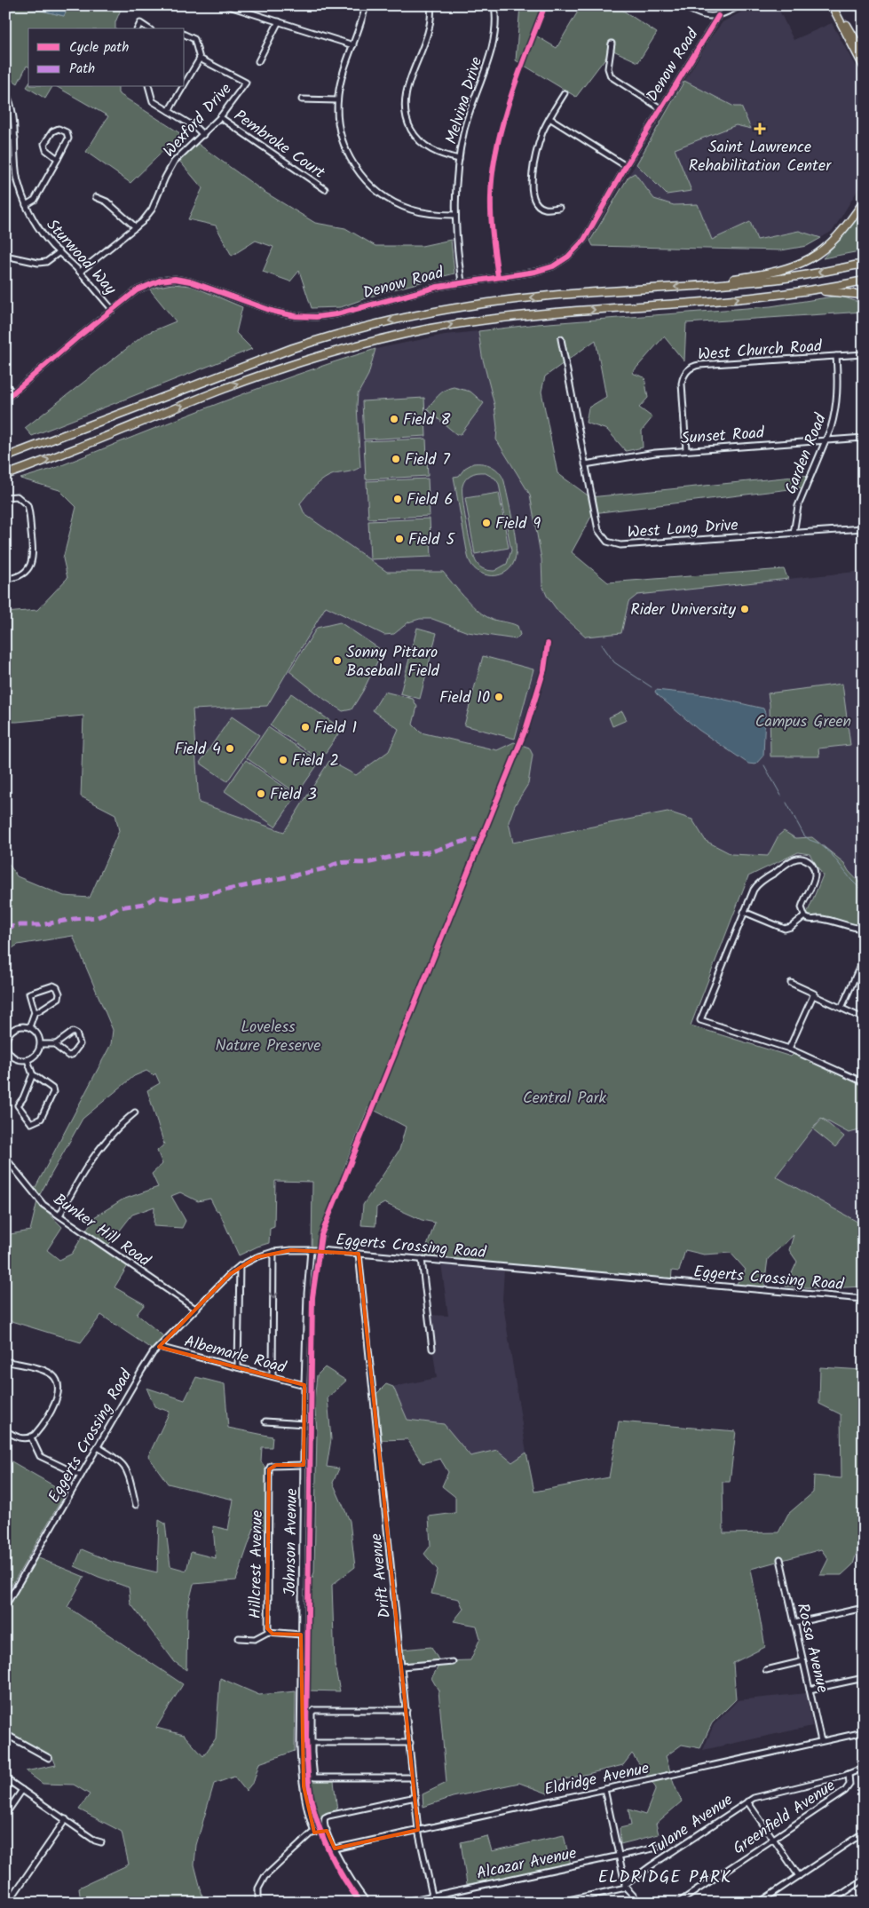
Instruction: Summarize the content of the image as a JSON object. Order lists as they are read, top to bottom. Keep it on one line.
{"streets":{"street":["Denow Road","Melvina Drive","Wexford Drive","Pembroke Court","Sturwood Way","West Church Road","Sunset Road","Garden Road","West Long Drive","Bunker Hill Road","Eggerts Crossing Road","Albemarle Road","Johnson Avenue","Hillcrest Avenue","Drift Avenue","Rossa Avenue","Eldridge Avenue","Greenfield Avenue","Tulane Avenue","Alcazar Avenue"]},"crossings":[["Denow Road","Melvina Drive"],["Denow Road","Sturwood Way"],["Wexford Drive","Pembroke Court"],["Wexford Drive","Sturwood Way"],["West Church Road","Sunset Road"],["West Church Road","Garden Road"],["Sunset Road","Garden Road"],["Sunset Road","West Long Drive"],["Garden Road","West Long Drive"],["Bunker Hill Road","Eggerts Crossing Road"],["Eggerts Crossing Road","Albemarle Road"],["Eggerts Crossing Road","Johnson Avenue"],["Eggerts Crossing Road","Drift Avenue"],["Albemarle Road","Johnson Avenue"],["Johnson Avenue","Hillcrest Avenue"],["Drift Avenue","Eldridge Avenue"],["Drift Avenue","Alcazar Avenue"],["Rossa Avenue","Eldridge Avenue"],["Greenfield Avenue","Tulane Avenue"]],"districts":["ELDRIDGE PARK"],"parks":["Campus Green","Loveless Nature Preserve","Central Park"],"places":{"health":["Saint Lawrence Rehabilitation Center"],"other":["Field 8","Field 7","Field 6","Field 9","Field 5","Rider University","Sonny Pittaro Baseball Field","Field 10","Field 1","Field 4","Field 2","Field 3"]},"legend":["Cycle path","Path"]}
